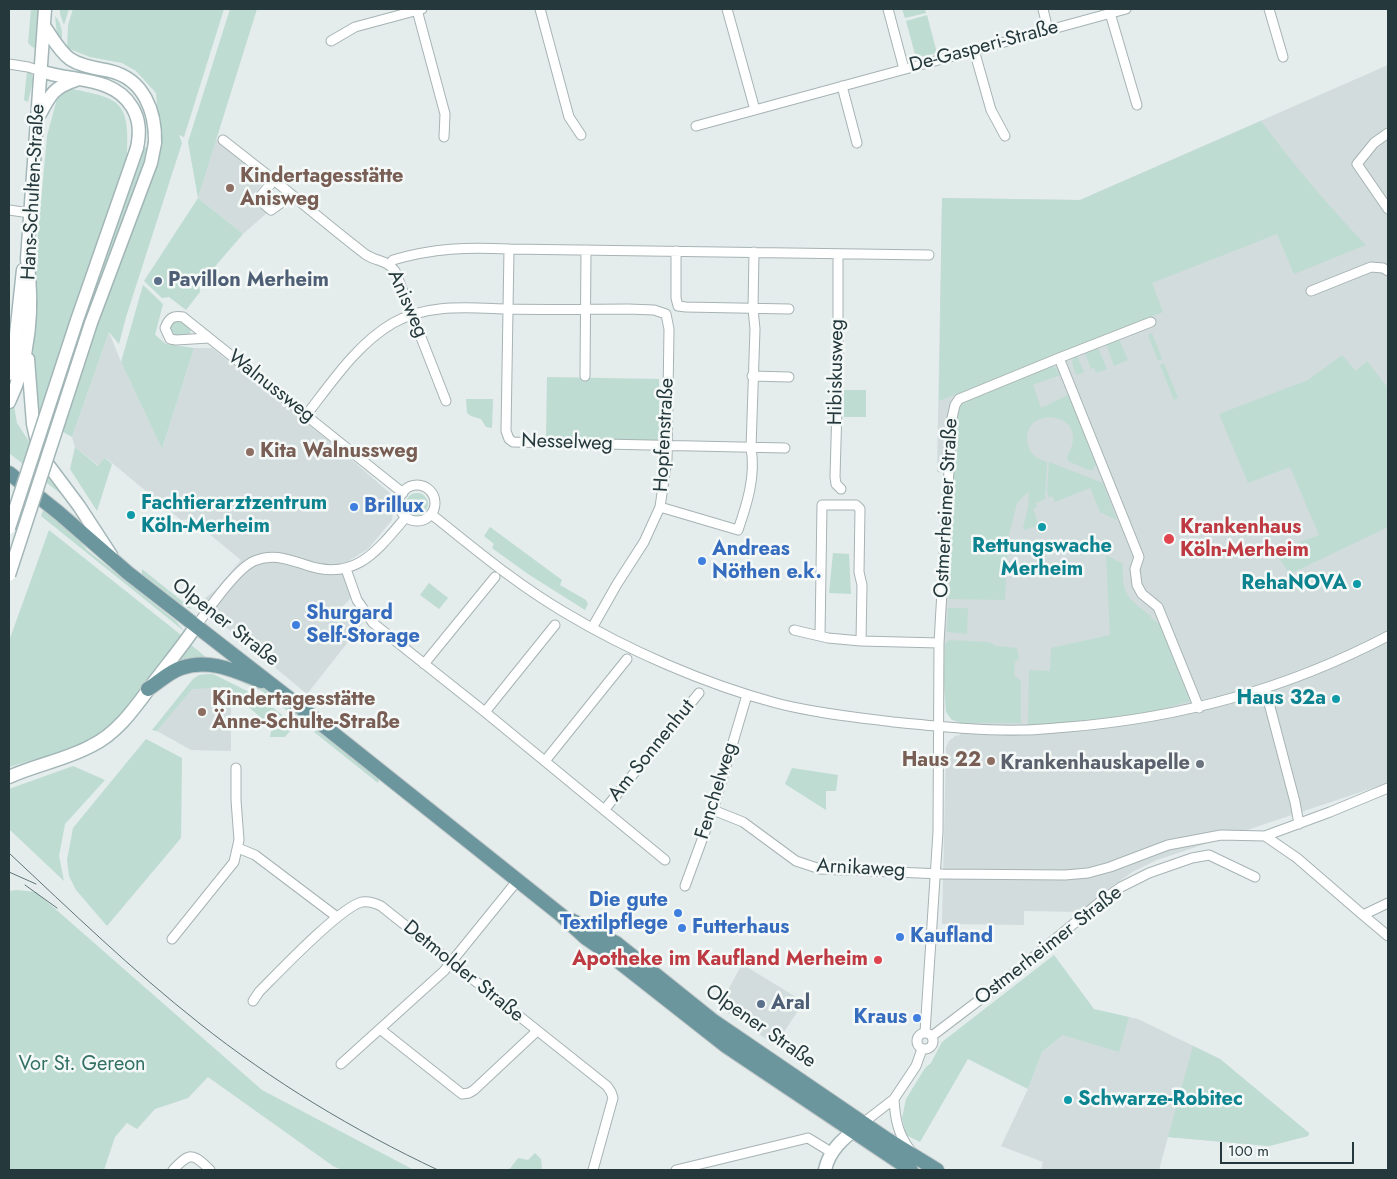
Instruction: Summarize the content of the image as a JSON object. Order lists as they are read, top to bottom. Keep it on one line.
{"streets":{"main road":["Hans-Schulten-Straße","Olpener Straße"],"street":["De-Gasperi-Straße","Anisweg","Hibiskusweg","Walnussweg","Hopfenstraße","Nesselweg","Ostmerheimer Straße","Am Sonnenhut","Fenchelweg","Arnikaweg","Detmolder Straße"]},"crossings":[["Hopfenstraße","Nesselweg"],["Ostmerheimer Straße","Arnikaweg"],["Fenchelweg","Arnikaweg"]],"parks":["Vor St. Gereon"],"places":["Kindertagesstätte Anisweg","Pavillon Merheim","Kita Walnussweg","Brillux","Fachtierarztzentrum Köln-Merheim","Rettungswache Merheim","Krankenhaus Köln-Merheim","Andreas Nöthen e.k.","RehaNOVA","Shurgard Self-Storage","Haus 32a","Kindertagesstätte Änne-Schulte-Straße","Haus 22","Krankenhauskapelle","Die gute Textilpflege","Futterhaus","Kaufland","Apotheke im Kaufland Merheim","Aral","Kraus","Schwarze-Robitec"],"scale_bar":"100 m"}
